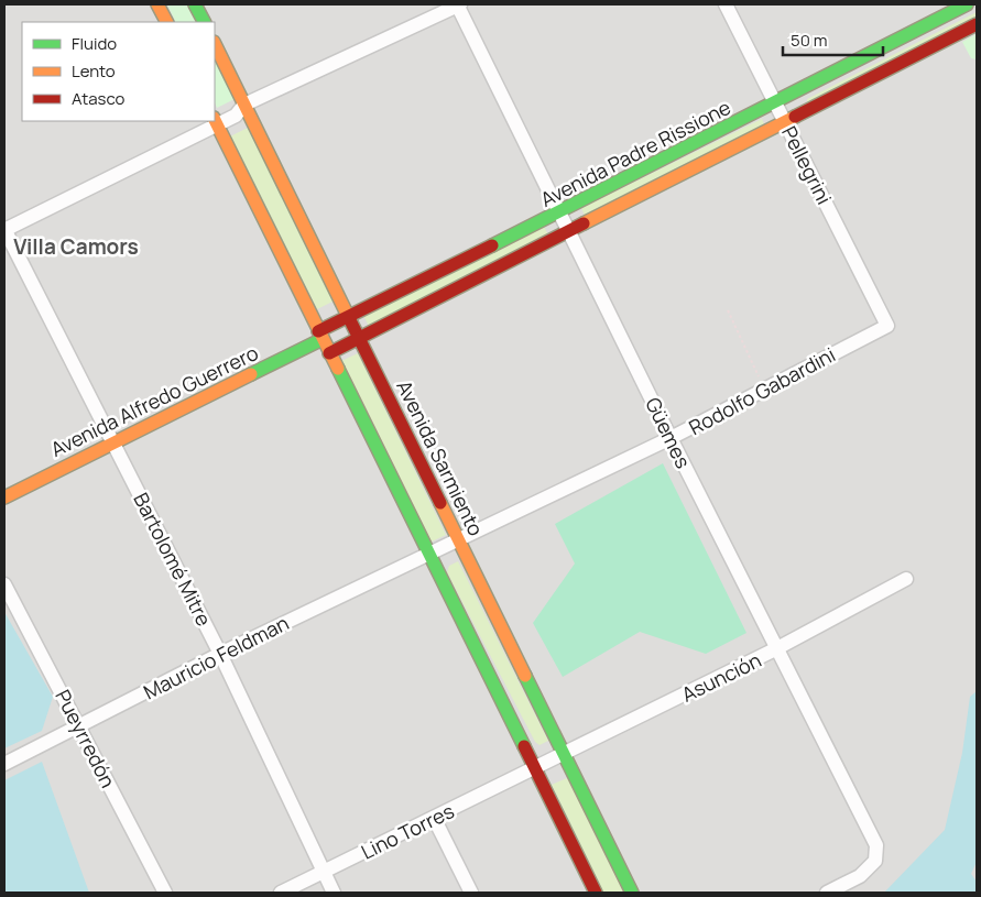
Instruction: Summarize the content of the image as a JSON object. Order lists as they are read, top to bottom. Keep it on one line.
{"streets":{"main road":["Avenida Padre Rissione","Avenida Alfredo Guerrero","Avenida Sarmiento"],"street":["Pellegrini","Rodolfo Gabardini","Güemes","Bartolomé Mitre","Mauricio Feldman","Asunción","Pueyrredón","Lino Torres"]},"crossings":[["Avenida Padre Rissione","Pellegrini"],["Avenida Padre Rissione","Avenida Alfredo Guerrero"],["Avenida Padre Rissione","Güemes"],["Avenida Padre Rissione","Avenida Sarmiento"],["Pellegrini","Rodolfo Gabardini"],["Rodolfo Gabardini","Güemes"],["Rodolfo Gabardini","Avenida Sarmiento"],["Rodolfo Gabardini","Mauricio Feldman"],["Avenida Alfredo Guerrero","Bartolomé Mitre"],["Güemes","Asunción"],["Avenida Sarmiento","Asunción"],["Bartolomé Mitre","Mauricio Feldman"],["Bartolomé Mitre","Lino Torres"],["Mauricio Feldman","Pueyrredón"],["Asunción","Lino Torres"]],"districts":["Villa Camors"],"legend":["Fluido","Lento","Atasco"],"scale_bar":"50 m"}
